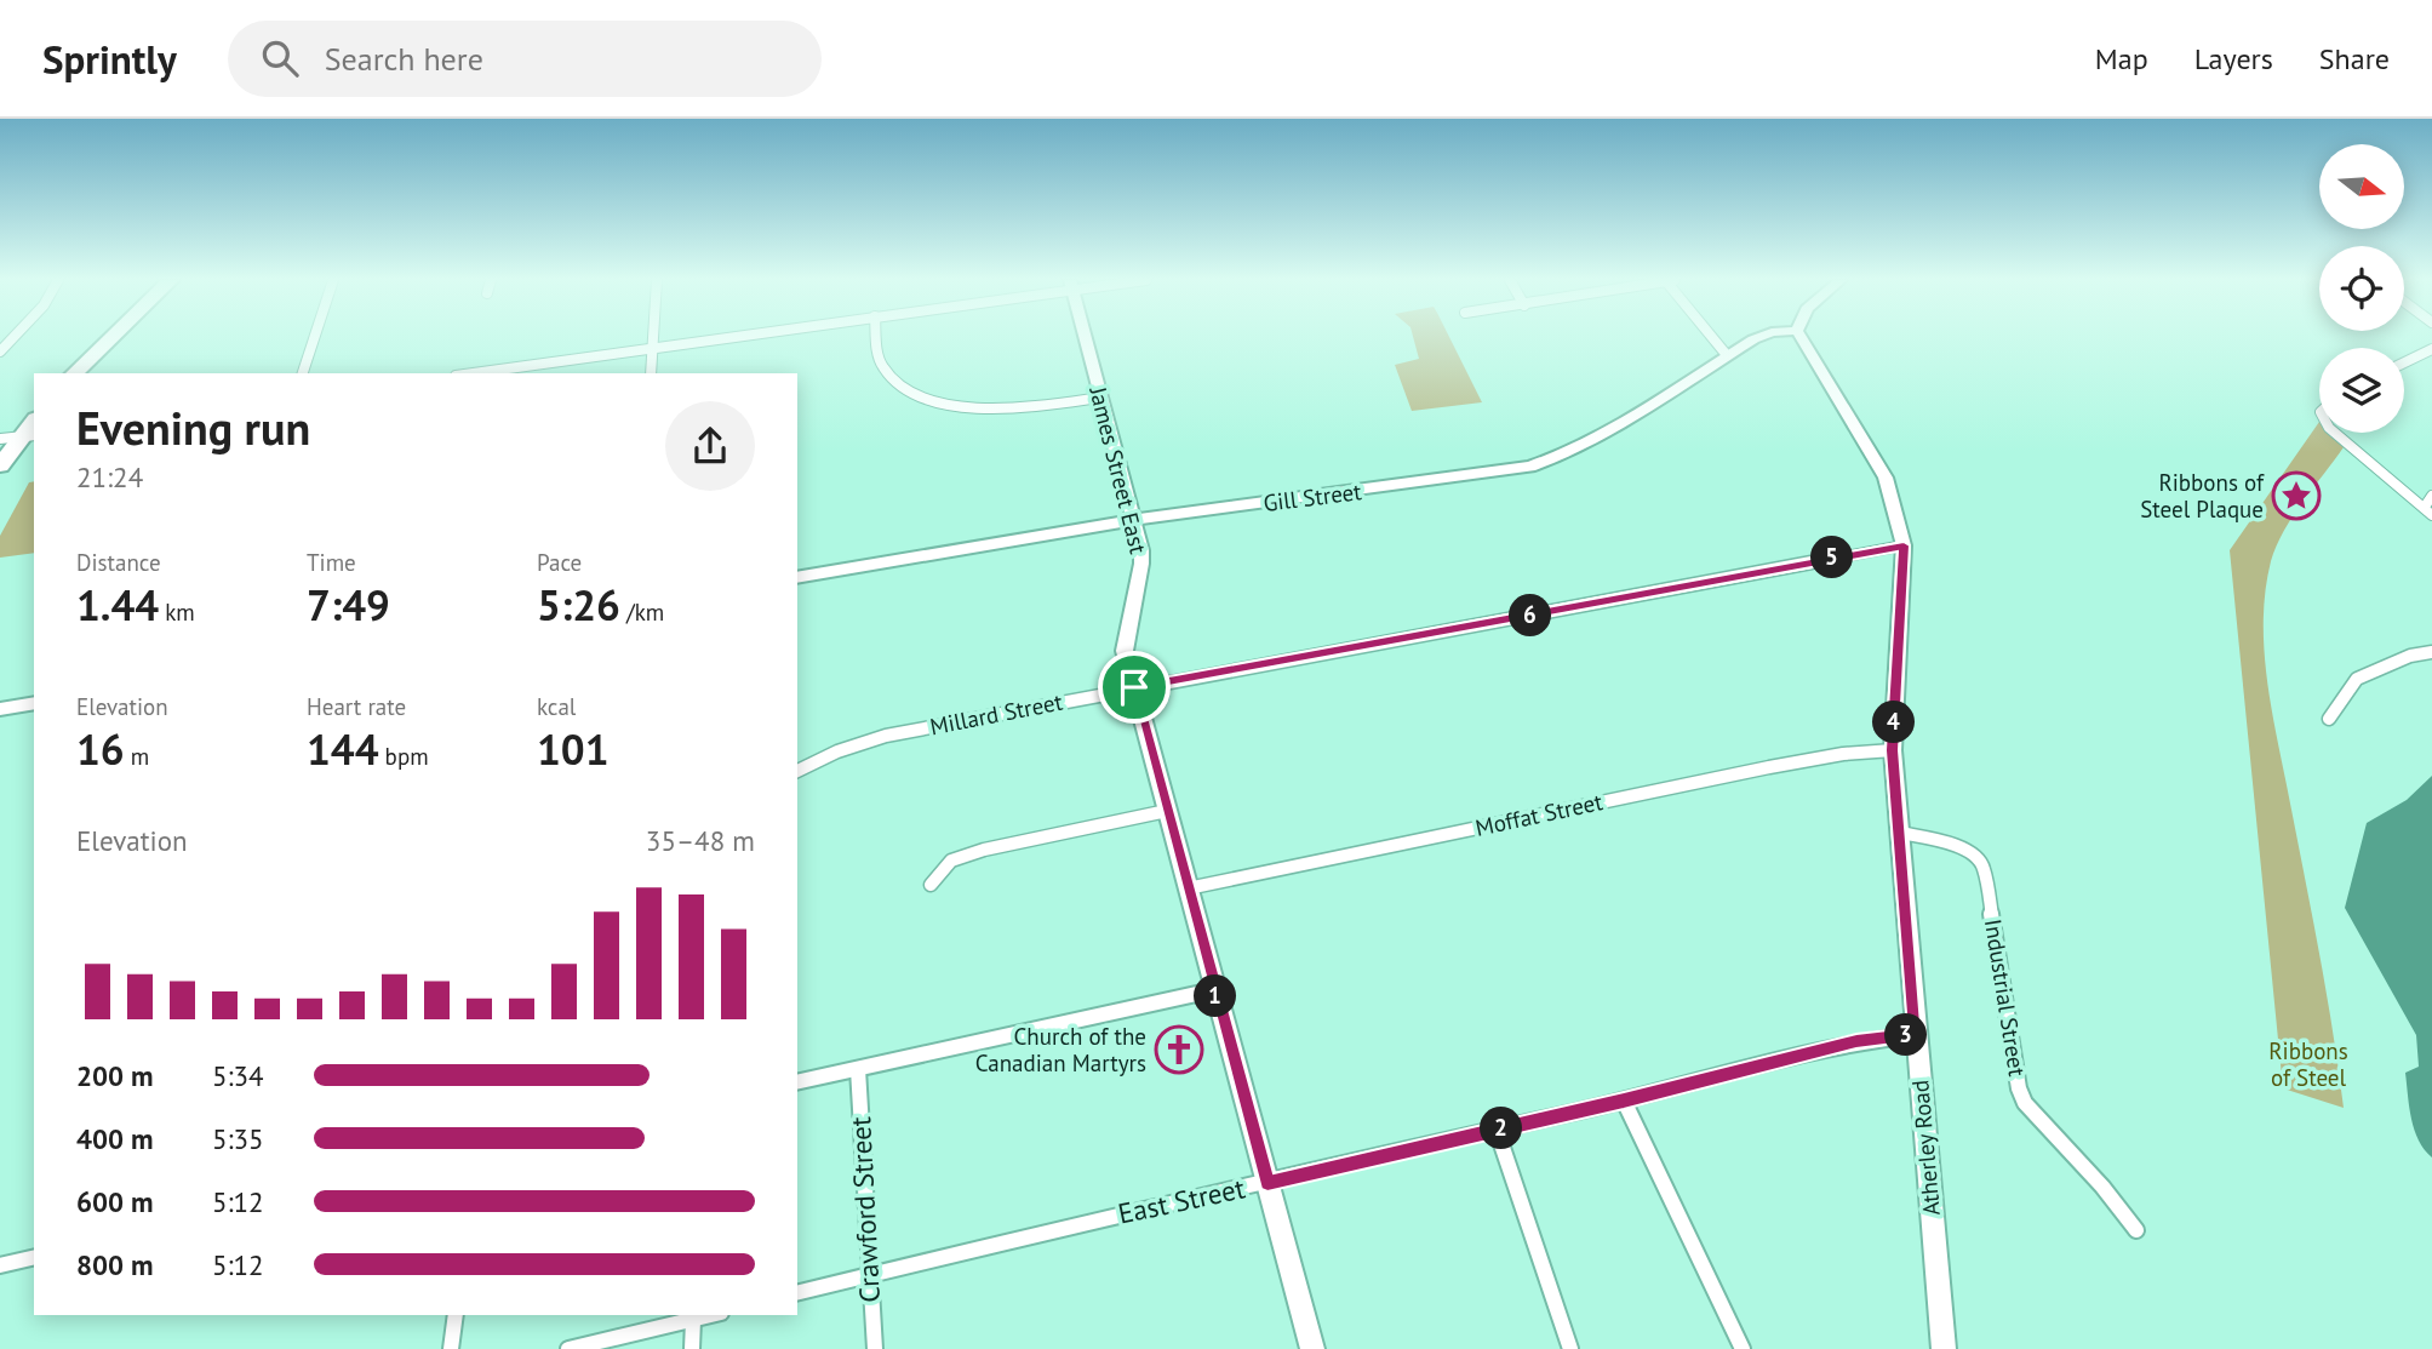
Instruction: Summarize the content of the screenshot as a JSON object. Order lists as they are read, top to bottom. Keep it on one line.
{"streets":{"main road":["James Street East","Gill Street","Atherley Road"],"street":["Millard Street","Moffat Street","Industrial Street","East Street","Crawford Street"]},"crossings":[["James Street East","Gill Street"],["James Street East","Millard Street"],["James Street East","Moffat Street"],["James Street East","East Street"],["Millard Street","Atherley Road"],["Moffat Street","Atherley Road"],["Industrial Street","Atherley Road"],["Atherley Road","East Street"],["East Street","Crawford Street"]],"parks":["Ribbons of Steel"],"places":{"place":["Ribbons of Steel Plaque"],"church":["Church of the Canadian Martyrs"]},"north":"right","page":{"header":"Sprintly","search":"Search here","nav":["Map","Layers","Share"],"heading":["Evening run","21:24"],"stats":[["Distance","1.44 km"],["Time","7:49"],["Pace","5:26 /km"],["Elevation","16 m"],["Heart rate","144 bpm"],["kcal","101"]],"pins":["5","6","4","1","3","2"],"chart":["Elevation","35–48 m"],"list":[{"name":"200 m","note":"5:34"},{"name":"400 m","note":"5:35"},{"name":"600 m","note":"5:12"},{"name":"800 m","note":"5:12"}]}}
